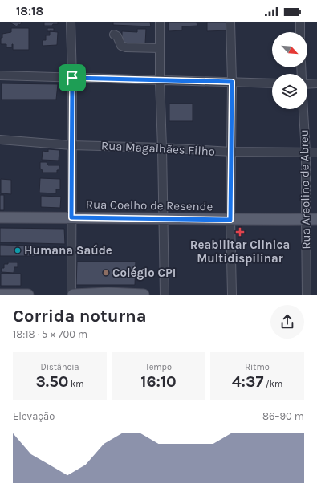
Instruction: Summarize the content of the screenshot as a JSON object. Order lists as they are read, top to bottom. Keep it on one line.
{"streets":{"main road":["Rua Coelho de Resende"],"street":["Rua Magalhães Filho","Rua Areolino de Abreu"]},"crossings":[["Rua Magalhães Filho","Rua Areolino de Abreu"],["Rua Areolino de Abreu","Rua Coelho de Resende"]],"places":{"health":["Reabilitar Clinica Multidispilinar"],"other":["Humana Saúde","Colégio CPI"]},"north":"bottom right","page":{"status":"18:18","heading":["Corrida noturna","18:18 · 5 × 700 m"],"stats":[["Distância","3.50 km"],["Tempo","16:10"],["Ritmo","4:37 /km"]],"chart":["Elevação","86–90 m"]}}
